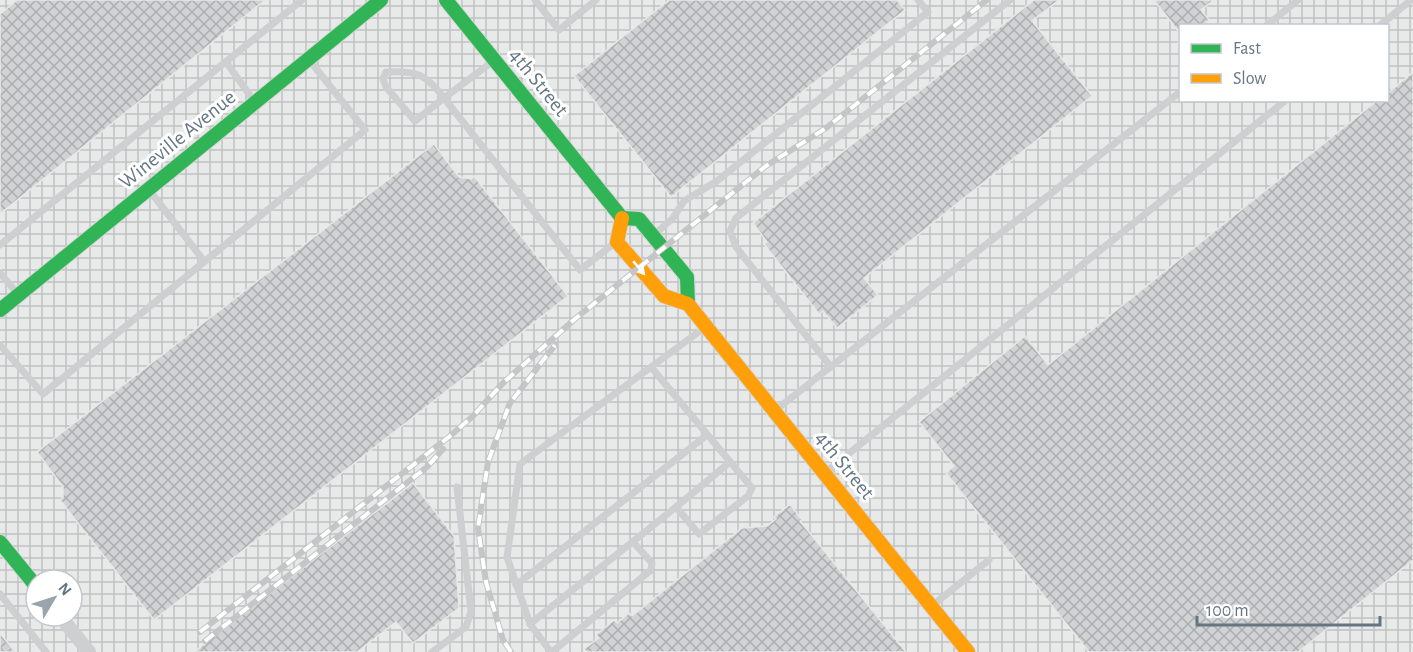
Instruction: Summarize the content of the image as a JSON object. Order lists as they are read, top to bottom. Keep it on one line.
{"streets":{"main road":["4th Street","Wineville Avenue"]},"legend":["Fast","Slow"],"scale_bar":"100 m","north":"top right"}
